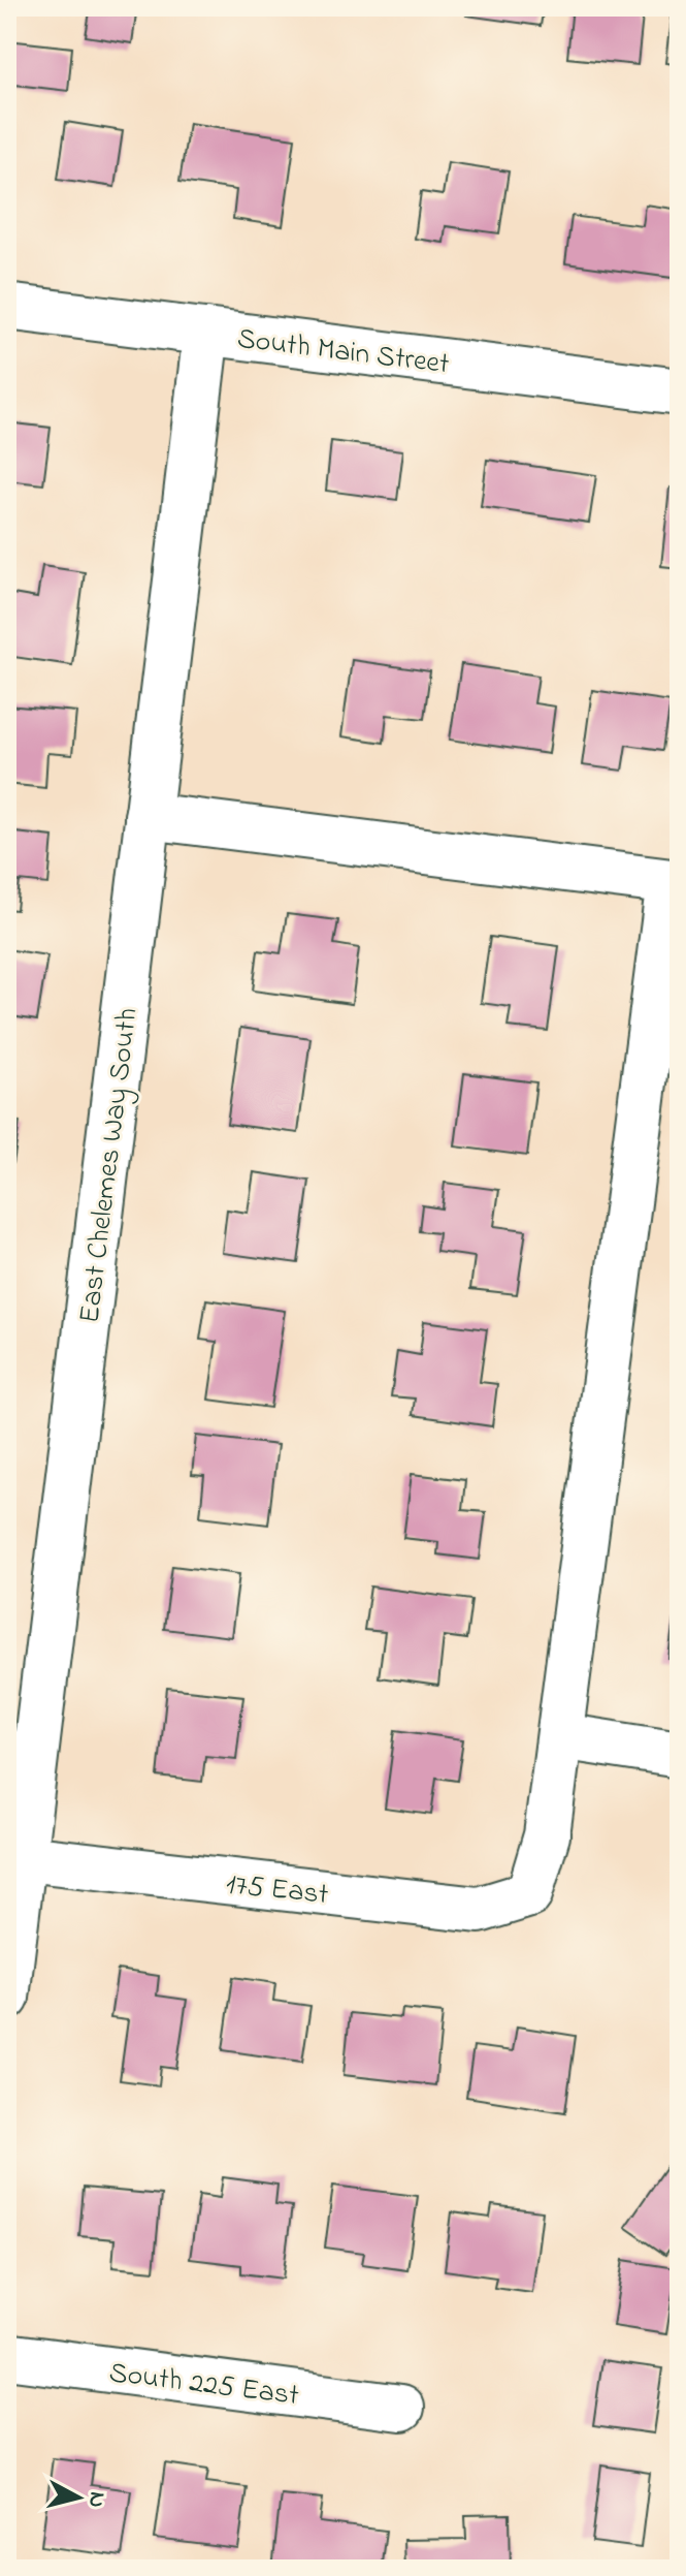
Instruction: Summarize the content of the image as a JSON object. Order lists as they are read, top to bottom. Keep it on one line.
{"streets":{"street":["South Main Street","East Chelemes Way South","175 East","South 225 East"]},"crossings":[["South Main Street","East Chelemes Way South"],["East Chelemes Way South","175 East"]],"north":"right"}
